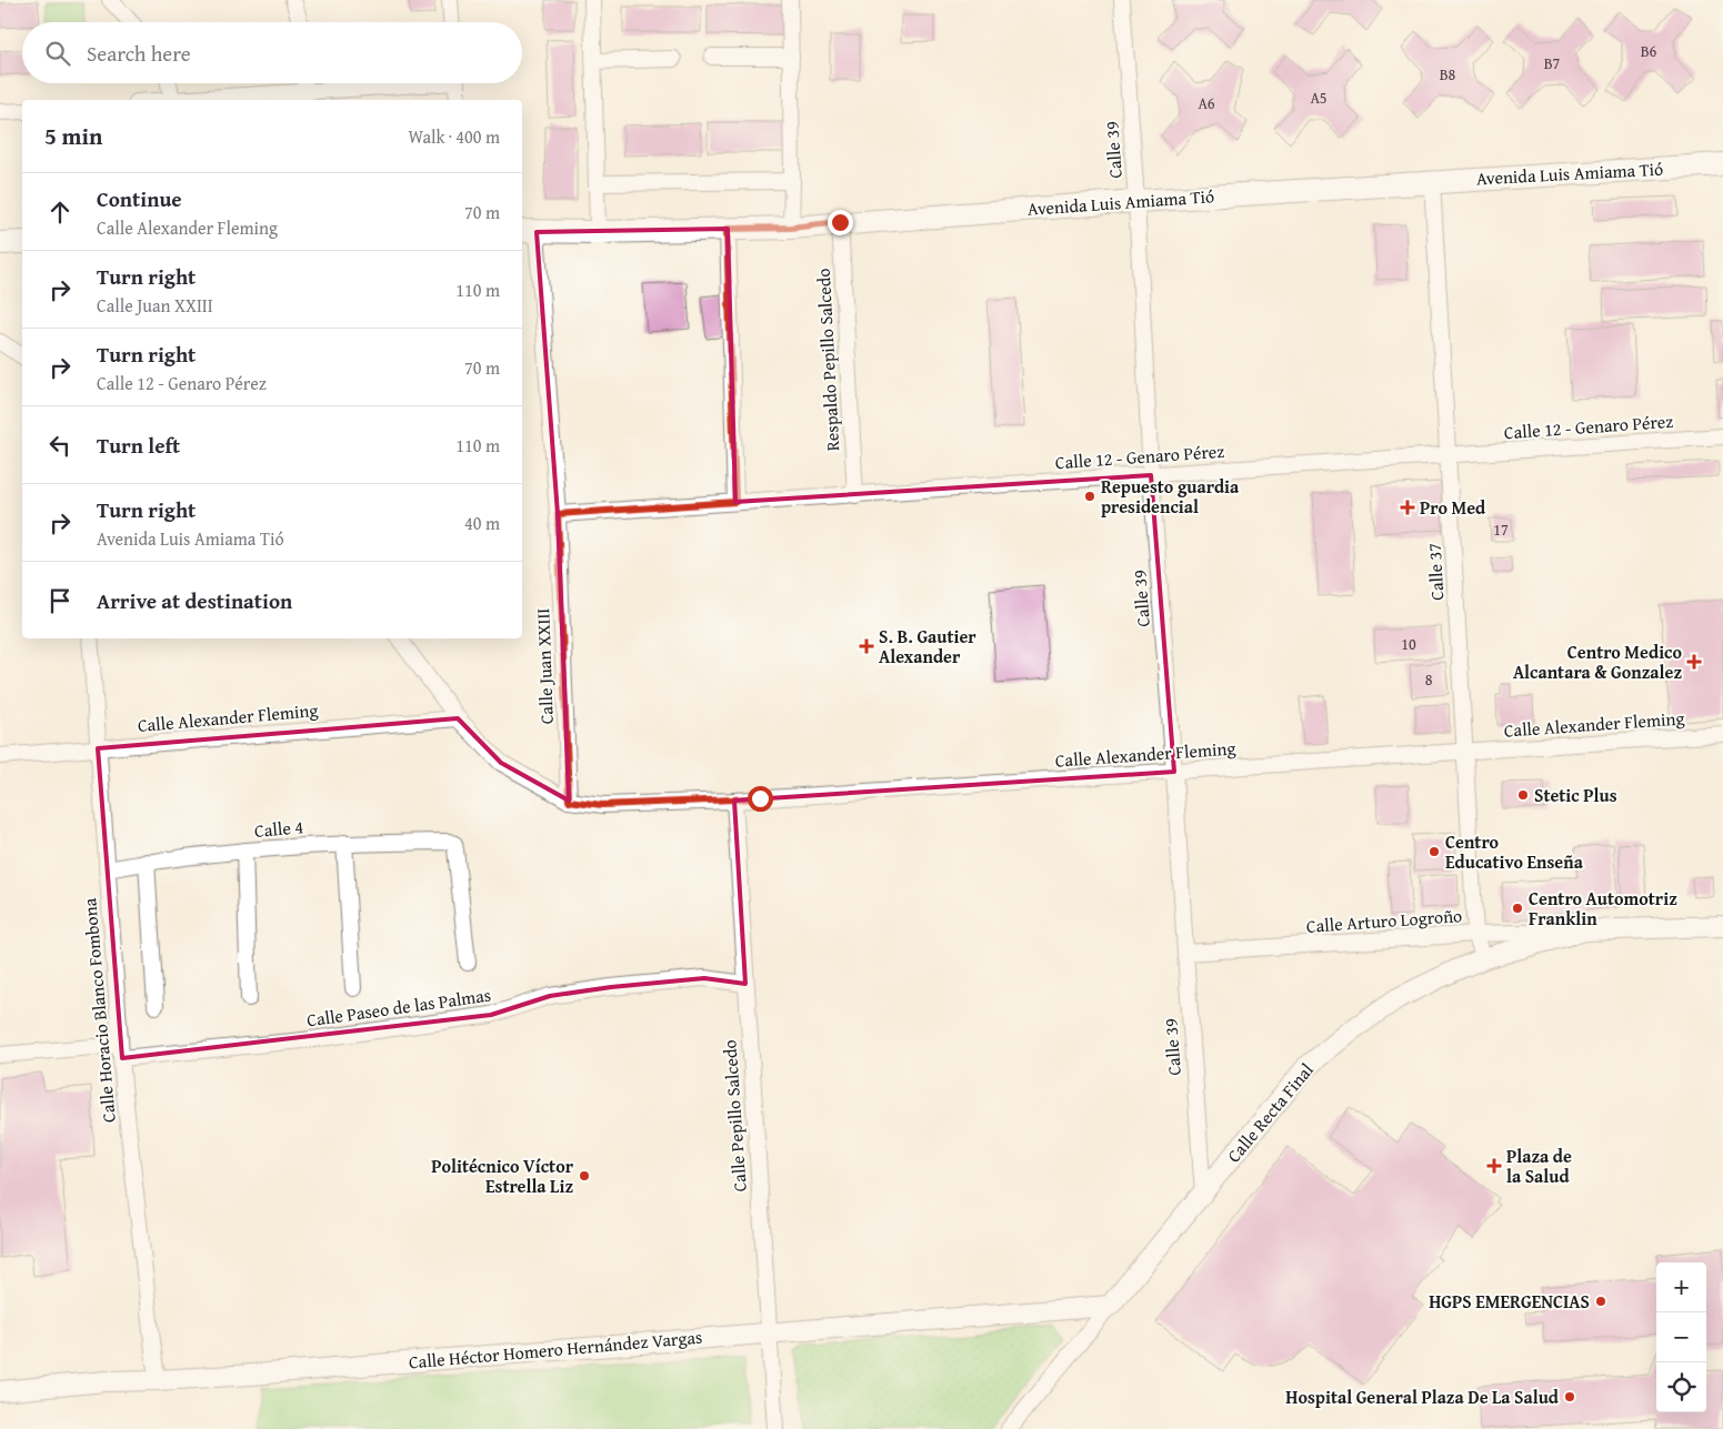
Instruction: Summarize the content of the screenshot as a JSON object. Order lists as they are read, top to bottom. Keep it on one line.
{"streets":{"main road":["Avenida Luis Amiama Tió"],"street":["Calle 39","Respaldo Pepillo Salcedo","Calle 12 - Genaro Pérez","Calle 37","Calle Juan XXIII","Calle Alexander Fleming","Calle 4","Calle Arturo Logroño","Calle Paseo de las Palmas","Calle Horacio Blanco Fombona","Calle Recta Final","Calle Pepillo Salcedo","Calle Héctor Homero Hernández Vargas"]},"crossings":[["Calle 39","Avenida Luis Amiama Tió"],["Calle 39","Calle 12 - Genaro Pérez"],["Calle 39","Calle Alexander Fleming"],["Calle 39","Calle Arturo Logroño"],["Calle 39","Calle Recta Final"],["Avenida Luis Amiama Tió","Respaldo Pepillo Salcedo"],["Avenida Luis Amiama Tió","Calle 37"],["Avenida Luis Amiama Tió","Calle Juan XXIII"],["Respaldo Pepillo Salcedo","Calle 12 - Genaro Pérez"],["Calle 12 - Genaro Pérez","Calle 37"],["Calle 12 - Genaro Pérez","Calle Juan XXIII"],["Calle 37","Calle Alexander Fleming"],["Calle 37","Calle Arturo Logroño"],["Calle 37","Calle Recta Final"],["Calle Juan XXIII","Calle Alexander Fleming"],["Calle Alexander Fleming","Calle Horacio Blanco Fombona"],["Calle Alexander Fleming","Calle Pepillo Salcedo"],["Calle 4","Calle Horacio Blanco Fombona"],["Calle Arturo Logroño","Calle Recta Final"],["Calle Paseo de las Palmas","Calle Horacio Blanco Fombona"],["Calle Paseo de las Palmas","Calle Pepillo Salcedo"],["Calle Horacio Blanco Fombona","Calle Héctor Homero Hernández Vargas"],["Calle Recta Final","Calle Héctor Homero Hernández Vargas"],["Calle Pepillo Salcedo","Calle Héctor Homero Hernández Vargas"]],"places":{"other":["Repuesto guardia presidencial","Stetic Plus","Centro Educativo Enseña","Centro Automotriz Franklin","Politécnico Víctor Estrella Liz","HGPS EMERGENCIAS","Hospital General Plaza De La Salud"],"health":["Pro Med","S. B. Gautier Alexander","Centro Medico Alcantara & Gonzalez","Plaza de la Salud"]},"house_numbers":["B6","B7","B8","A5","A6","17","10","8"],"page":{"search":"Search here","heading":["5 min","Walk · 400 m"],"list":[["Continue","Calle Alexander Fleming","70 m"],["Turn right","Calle Juan XXIII","110 m"],["Turn right","Calle 12 - Genaro Pérez","70 m"],["Turn left","110 m"],["Turn right","Avenida Luis Amiama Tió","40 m"],"Arrive at destination"],"map_buttons":["+","−"]}}
